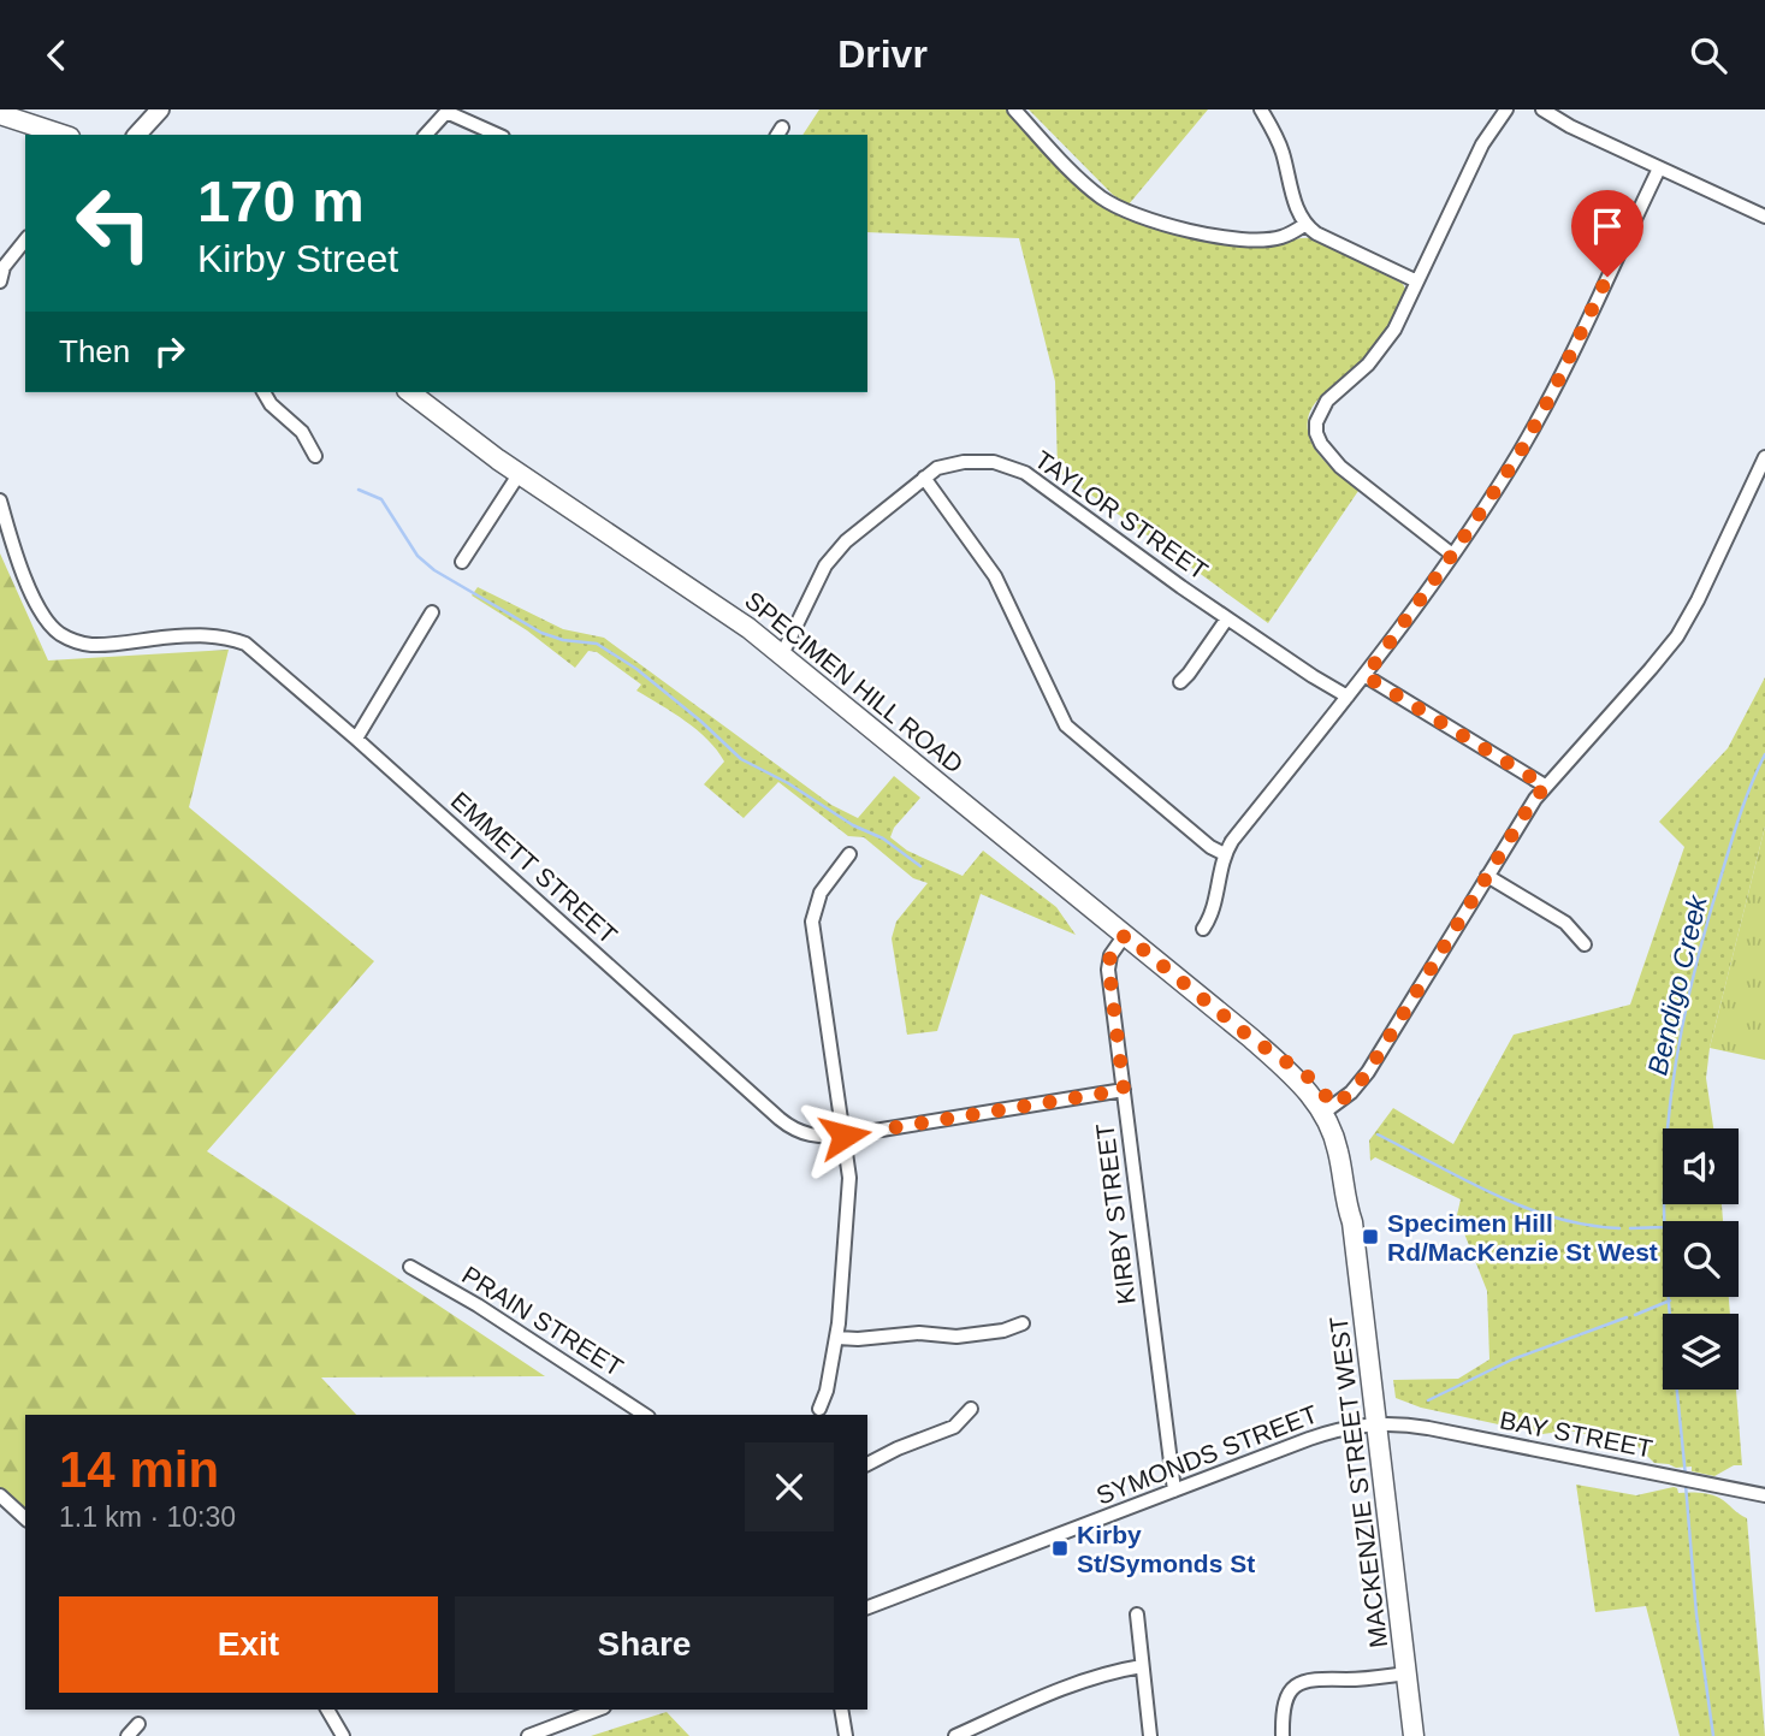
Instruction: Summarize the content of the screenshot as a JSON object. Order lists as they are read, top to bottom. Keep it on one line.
{"streets":{"main road":["SPECIMEN HILL ROAD","MACKENZIE STREET WEST"],"street":["TAYLOR STREET","EMMETT STREET","KIRBY STREET","PRAIN STREET","BAY STREET","SYMONDS STREET"]},"crossings":[["TAYLOR STREET","SPECIMEN HILL ROAD"],["SPECIMEN HILL ROAD","KIRBY STREET"],["SPECIMEN HILL ROAD","MACKENZIE STREET WEST"],["EMMETT STREET","KIRBY STREET"],["KIRBY STREET","SYMONDS STREET"],["BAY STREET","SYMONDS STREET"],["BAY STREET","MACKENZIE STREET WEST"],["SYMONDS STREET","MACKENZIE STREET WEST"]],"water":["Bendigo Creek"],"places":{"transit":["Specimen Hill Rd/MacKenzie St West","Kirby St/Symonds St"]},"page":{"header":"Drivr","turn":["170 m","Kirby Street"],"then":"Then","heading":["14 min","1.1 km · 10:30"],"buttons":["Exit","Share"]}}
